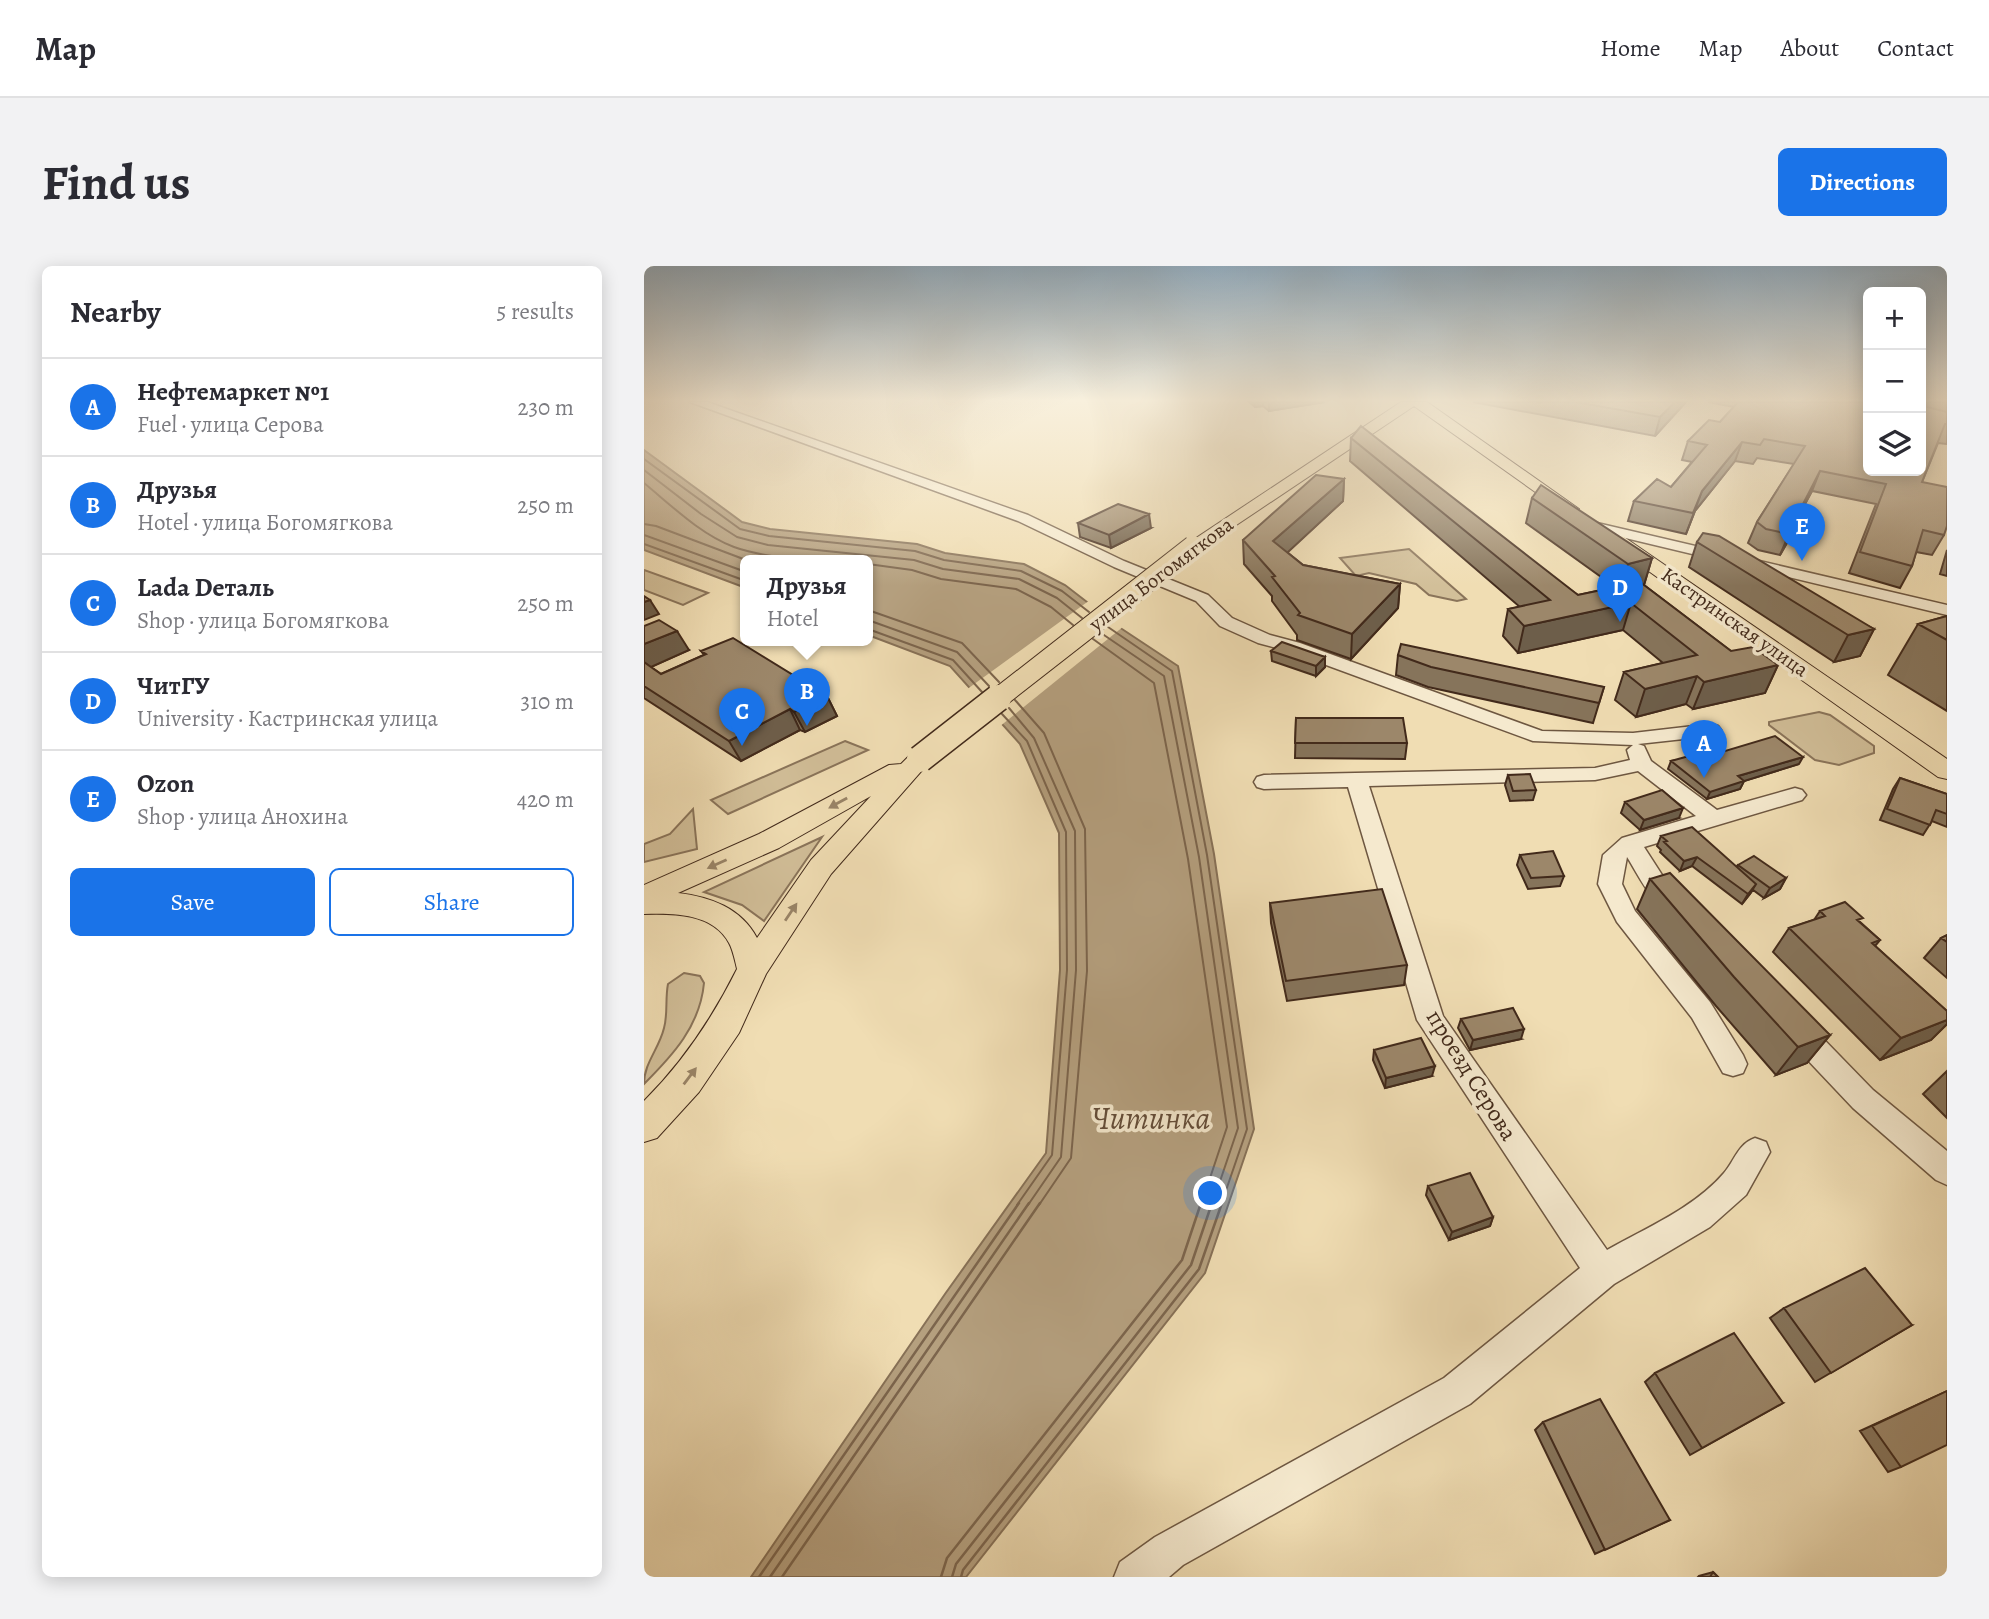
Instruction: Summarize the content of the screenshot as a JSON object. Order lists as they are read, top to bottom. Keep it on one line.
{"streets":{"main road":["улица Богомягкова","Кастринская улица"],"street":["проезд Серова"]},"water":["Читинка"],"page":{"header":"Map","nav":["Home","Map","About","Contact"],"buttons":["Directions",["Save","Share"]],"title":"Find us","heading":["Nearby","5 results"],"map_buttons":["+","−"],"list":[{"mark":"A","name":"Нефтемаркет №1","note":"Fuel · улица Серова","value":"230 m"},{"mark":"B","name":"Друзья","note":"Hotel · улица Богомягкова","value":"250 m"},{"mark":"C","name":"Lada Dеталь","note":"Shop · улица Богомягкова","value":"250 m"},{"mark":"D","name":"ЧитГУ","note":"University · Кастринская улица","value":"310 m"},{"mark":"E","name":"Ozon","note":"Shop · улица Анохина","value":"420 m"}],"pins":["E","D","B","C","A"],"popup":["Друзья","Hotel"]}}
